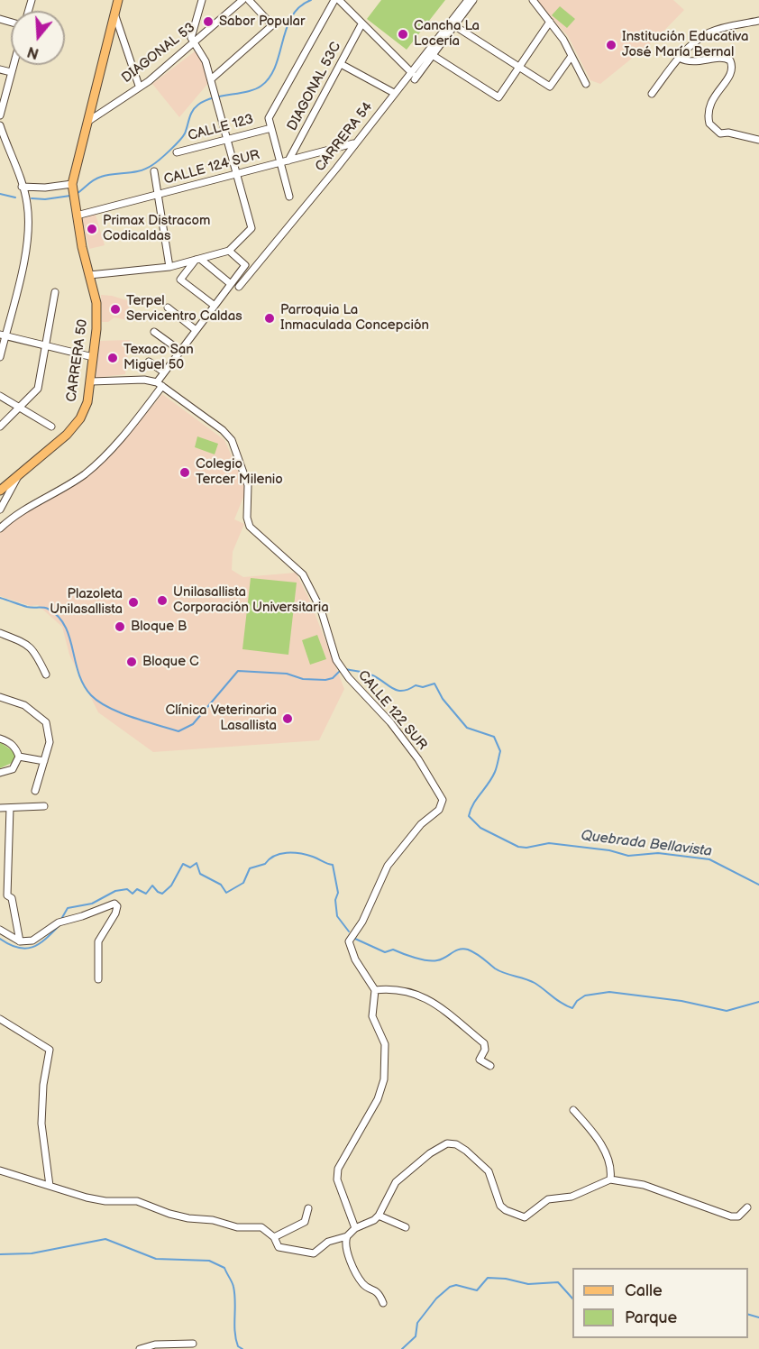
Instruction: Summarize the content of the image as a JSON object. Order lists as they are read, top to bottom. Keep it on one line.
{"streets":{"main road":["CARRERA 50"],"street":["DIAGONAL 53","DIAGONAL 53C","CALLE 123","CARRERA 54","CALLE 124 SUR","CALLE 122 SUR"]},"crossings":[["DIAGONAL 53C","CALLE 124 SUR"],["CARRERA 54","CALLE 124 SUR"],["CALLE 124 SUR","CARRERA 50"]],"water":["Quebrada Bellavista"],"places":["Sabor Popular","Cancha La Locería","Institución Educativa José María Bernal","Primax Distracom Codicaldas","Terpel Servicentro Caldas","Parroquia La Inmaculada Concepción","Texaco San Miguel 50","Colegio Tercer Milenio","Unilasallista Corporación Universitaria","Plazoleta Unilasallista","Bloque B","Bloque C","Clínica Veterinaria Lasallista"],"legend":["Calle","Parque"],"north":"bottom"}
